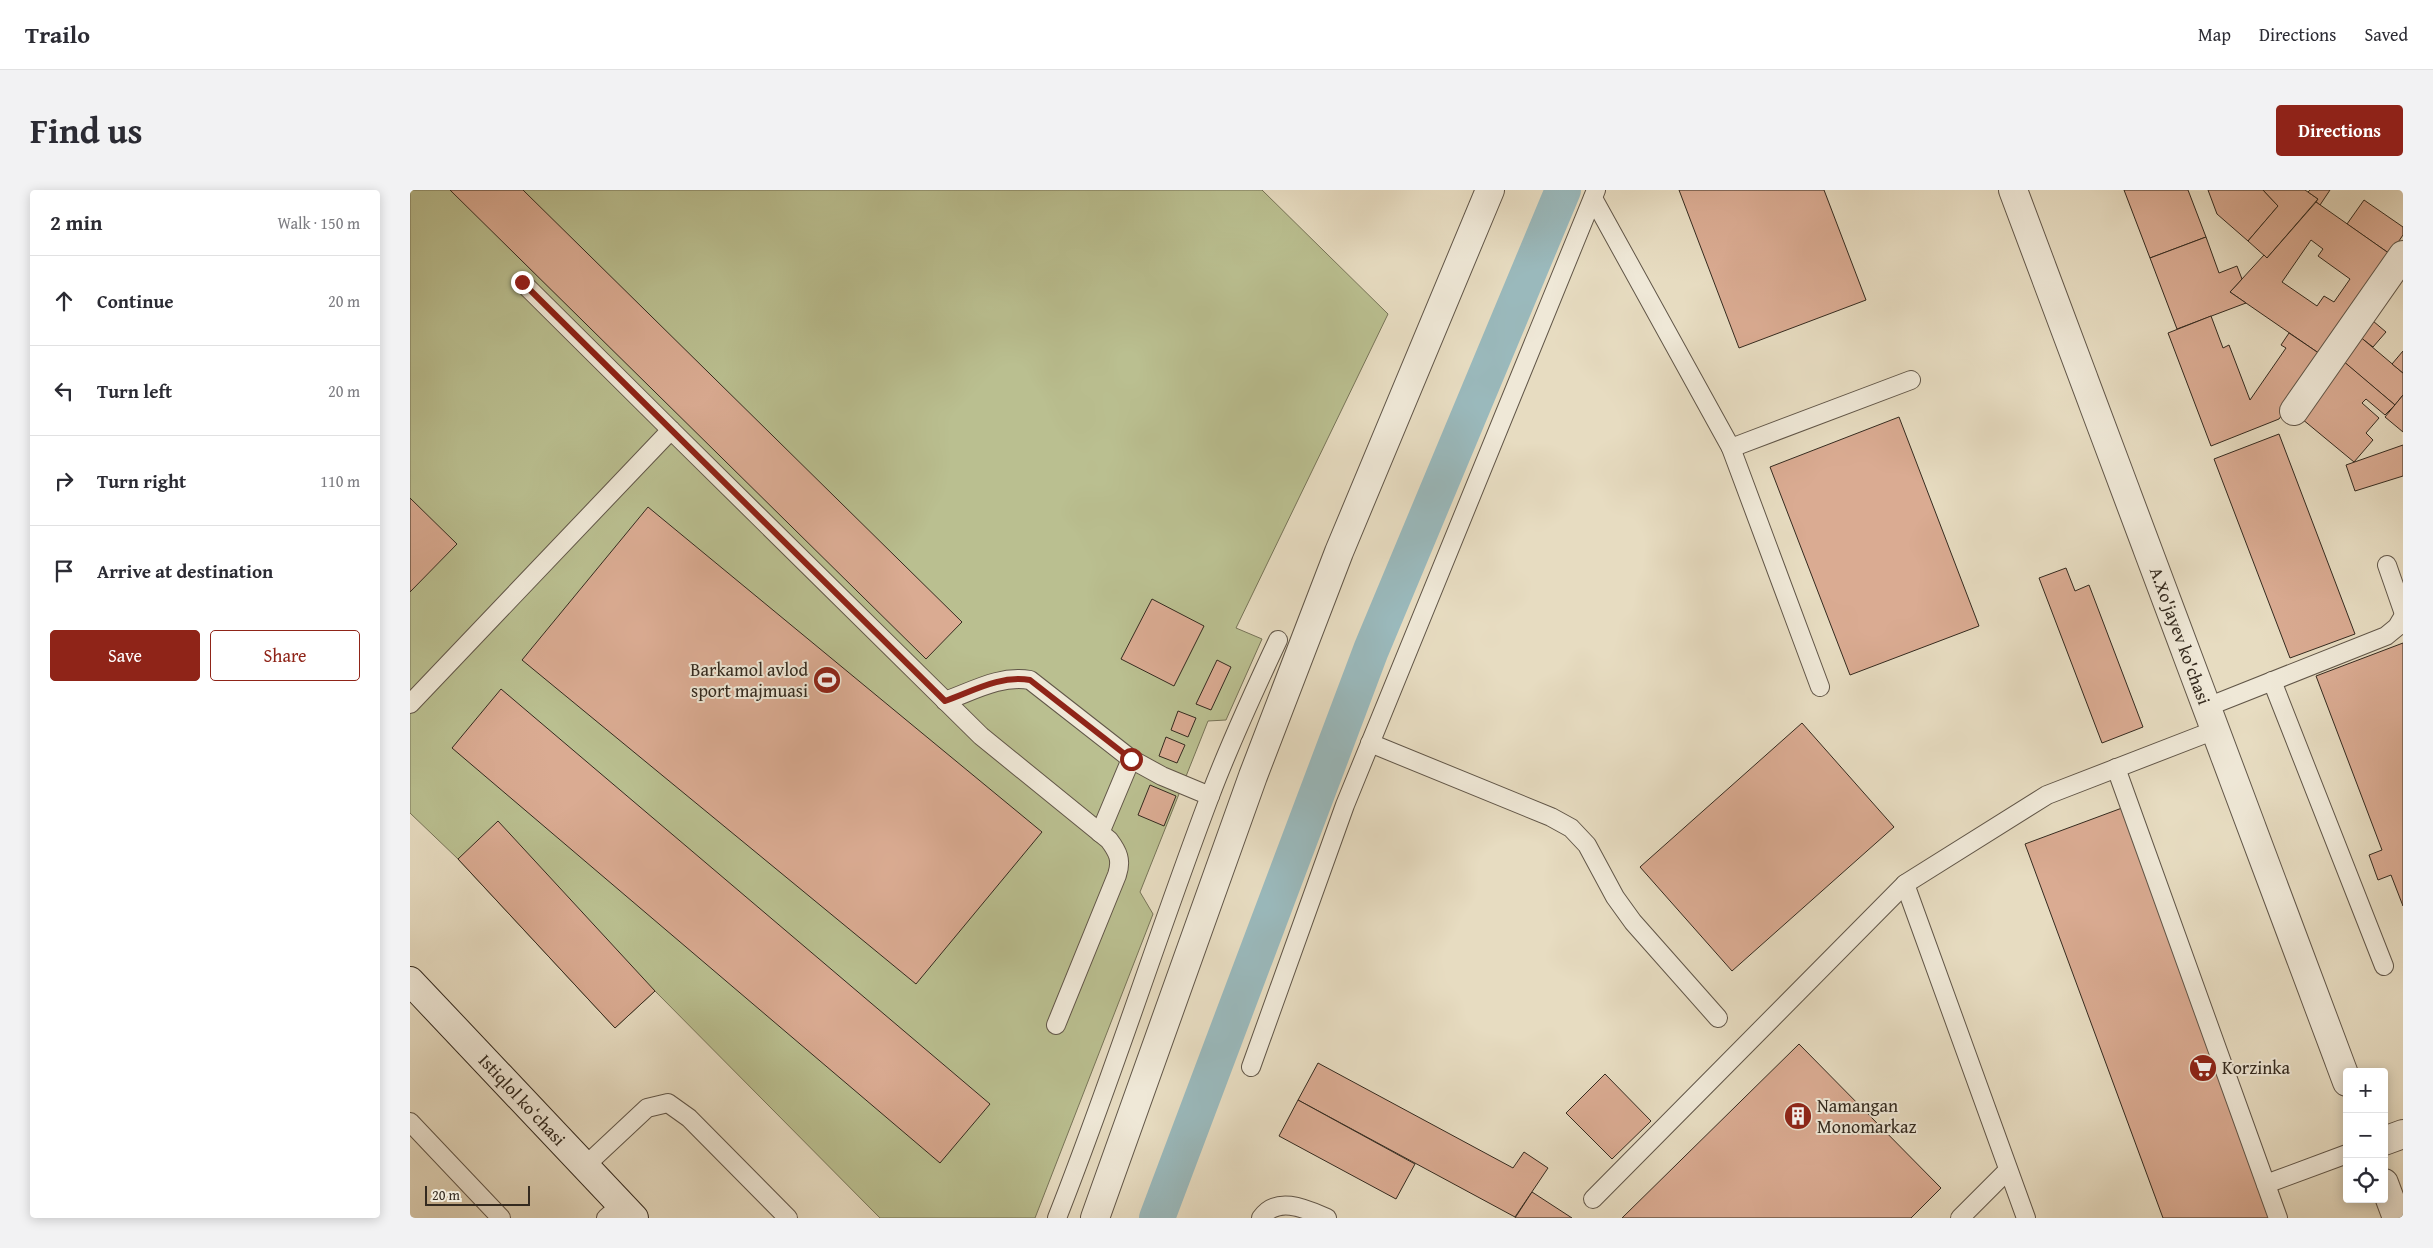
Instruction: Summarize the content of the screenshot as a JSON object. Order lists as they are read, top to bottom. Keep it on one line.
{"streets":{"street":["A.Xo'jayev ko'chasi","Istiqlol koʻchasi"]},"places":{"sports":["Barkamol avlod sport majmuasi"],"supermarket":["Korzinka"],"building":["Namangan Monomarkaz"]},"scale_bar":"20 m","page":{"header":"Trailo","nav":["Map","Directions","Saved"],"title":"Find us","buttons":["Directions",["Save","Share"]],"heading":["2 min","Walk · 150 m"],"list":[["Continue","20 m"],["Turn left","20 m"],["Turn right","110 m"],"Arrive at destination"],"map_buttons":["+","−"],"scale":"20 m"}}
